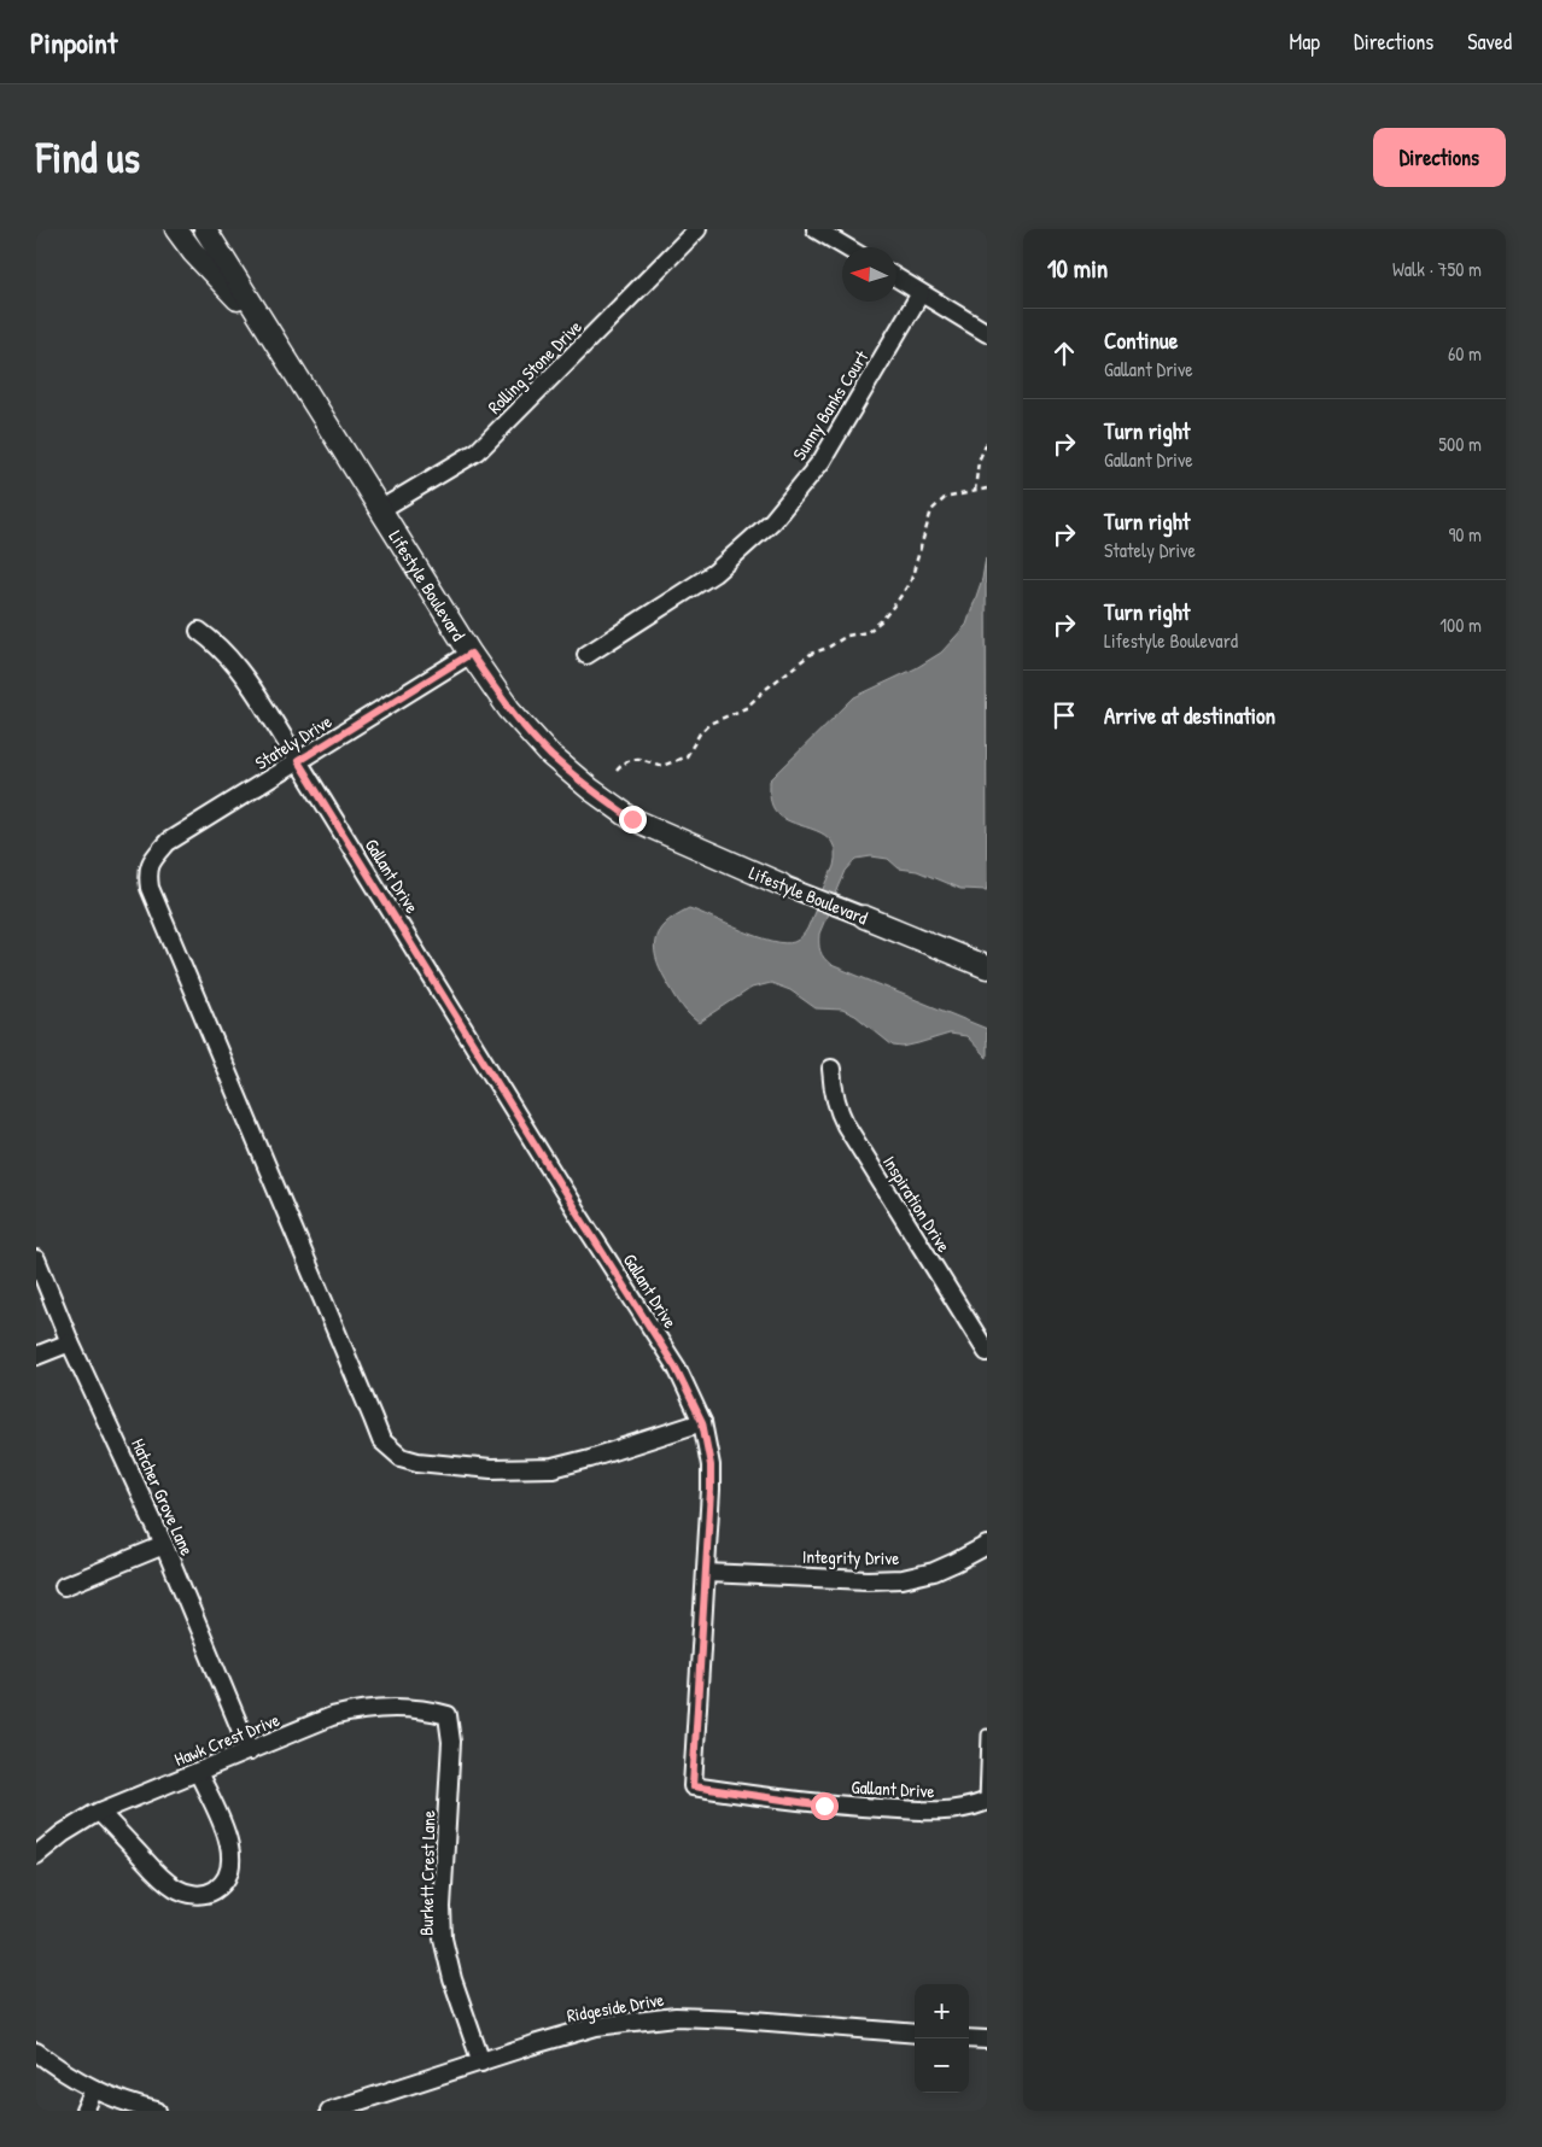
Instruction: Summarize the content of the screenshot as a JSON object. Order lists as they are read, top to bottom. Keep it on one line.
{"streets":{"street":["Rolling Stone Drive","Sunny Banks Court","Lifestyle Boulevard","Stately Drive","Gallant Drive","Inspiration Drive","Hatcher Grove Lane","Integrity Drive","Hawk Crest Drive","Burkett Crest Lane","Ridgeside Drive"]},"crossings":[["Rolling Stone Drive","Lifestyle Boulevard"],["Lifestyle Boulevard","Stately Drive"],["Stately Drive","Gallant Drive"],["Gallant Drive","Integrity Drive"],["Hatcher Grove Lane","Hawk Crest Drive"],["Hawk Crest Drive","Burkett Crest Lane"],["Burkett Crest Lane","Ridgeside Drive"]],"north":"left","page":{"header":"Pinpoint","nav":["Map","Directions","Saved"],"buttons":"Directions","title":"Find us","heading":["10 min","Walk · 750 m"],"list":[["Continue","Gallant Drive","60 m"],["Turn right","Gallant Drive","500 m"],["Turn right","Stately Drive","90 m"],["Turn right","Lifestyle Boulevard","100 m"],"Arrive at destination"],"map_buttons":["+","−"]}}
